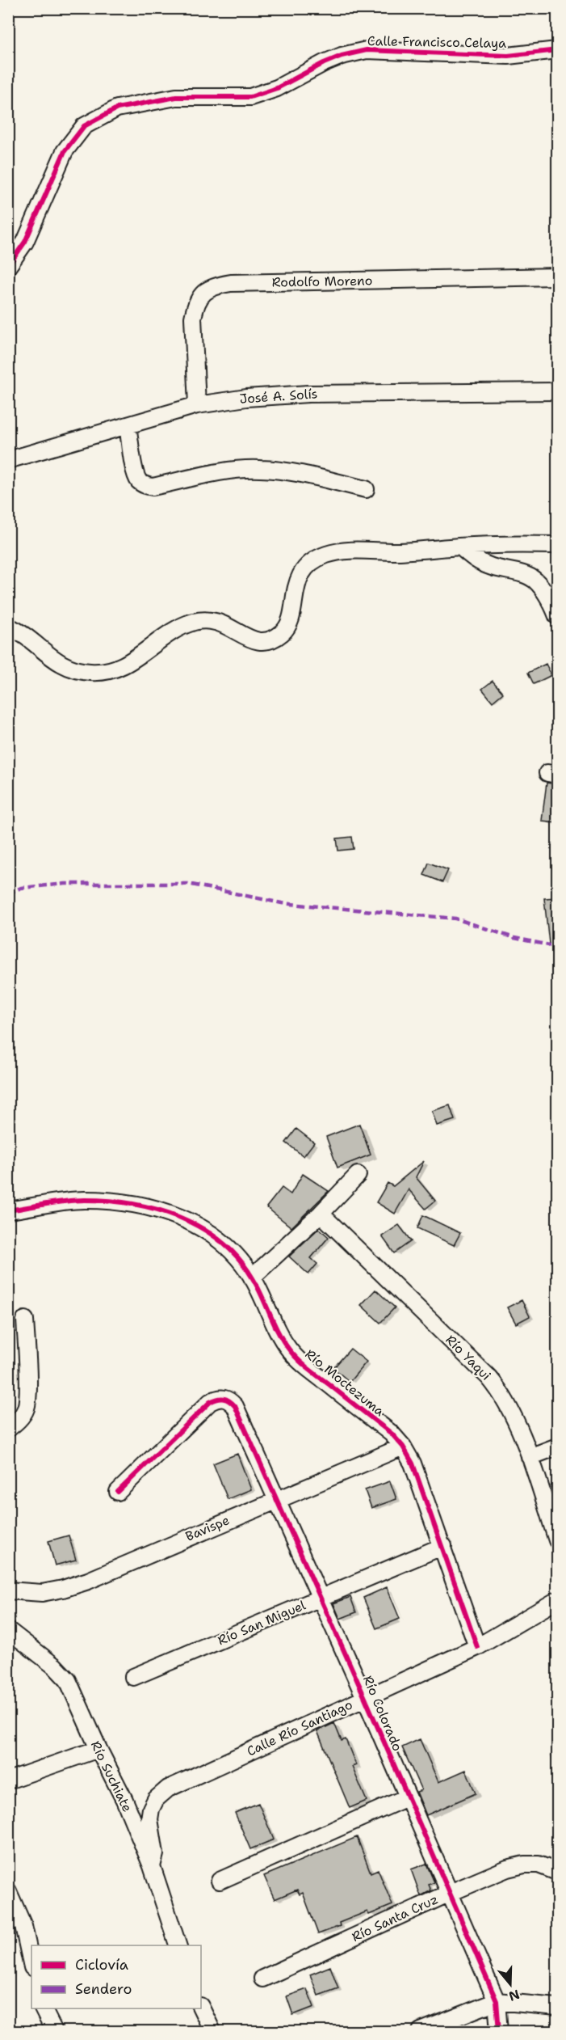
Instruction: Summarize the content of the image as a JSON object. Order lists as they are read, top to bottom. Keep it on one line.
{"streets":{"street":["Calle Francisco Celaya","Rodolfo Moreno","José A. Solís","Río Yaqui","Río Moctezuma","Bavispe","Río San Miguel","Río Colorado","Calle Río Santiago","Río Suchiate","Río Santa Cruz"]},"crossings":[["Rodolfo Moreno","José A. Solís"],["Río Moctezuma","Bavispe"],["Río Moctezuma","Río San Miguel"],["Río Moctezuma","Calle Río Santiago"],["Bavispe","Río Colorado"],["Río San Miguel","Río Colorado"],["Río Colorado","Calle Río Santiago"],["Río Colorado","Río Santa Cruz"],["Calle Río Santiago","Río Suchiate"]],"legend":["Ciclovía","Sendero"],"north":"bottom"}
